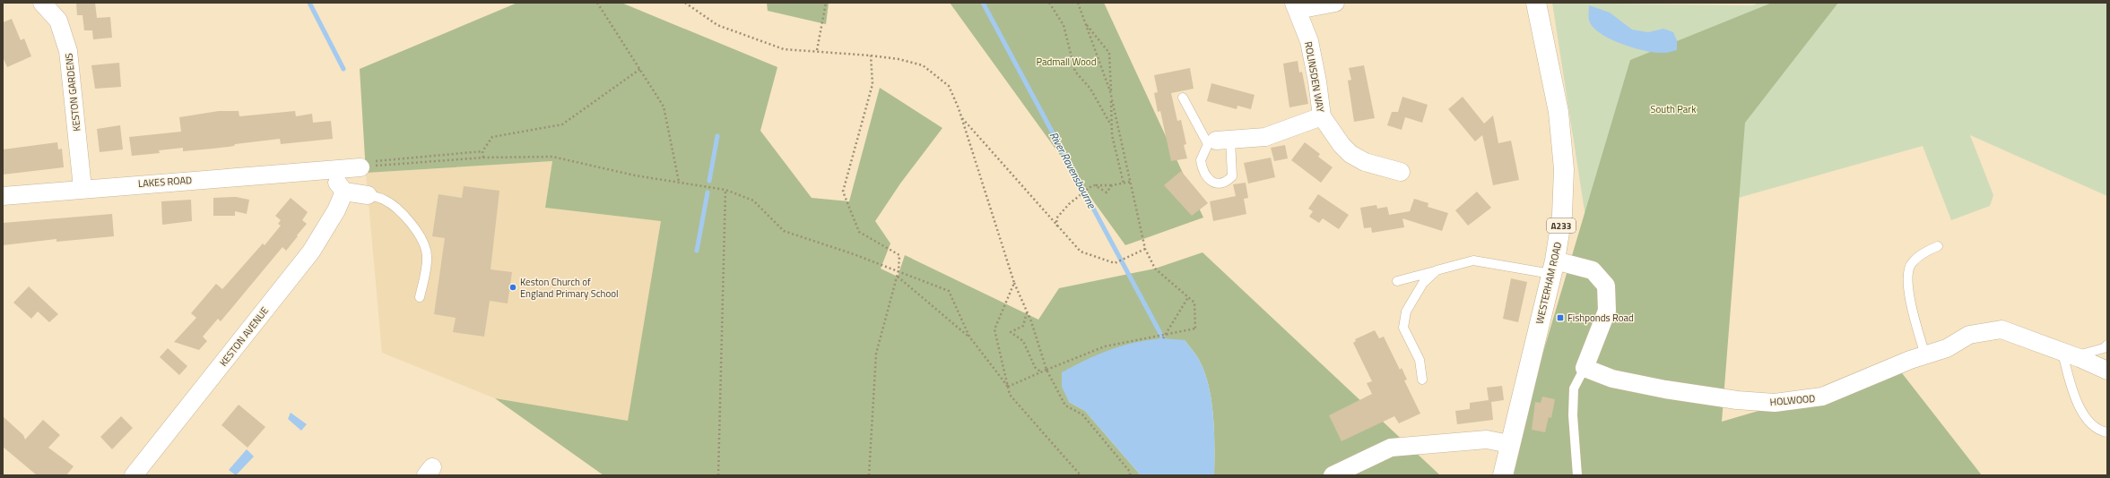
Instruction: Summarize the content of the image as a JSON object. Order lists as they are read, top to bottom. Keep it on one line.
{"streets":{"main road":["A233","WESTERHAM ROAD"],"street":["ROLINSDEN WAY","KESTON GARDENS","LAKES ROAD","KESTON AVENUE","HOLWOOD"]},"crossings":[["KESTON GARDENS","LAKES ROAD"]],"water":["River Ravensbourne"],"parks":["Padmall Wood","South Park"],"places":{"other":["Keston Church of England Primary School"],"transit":["Fishponds Road"]}}
